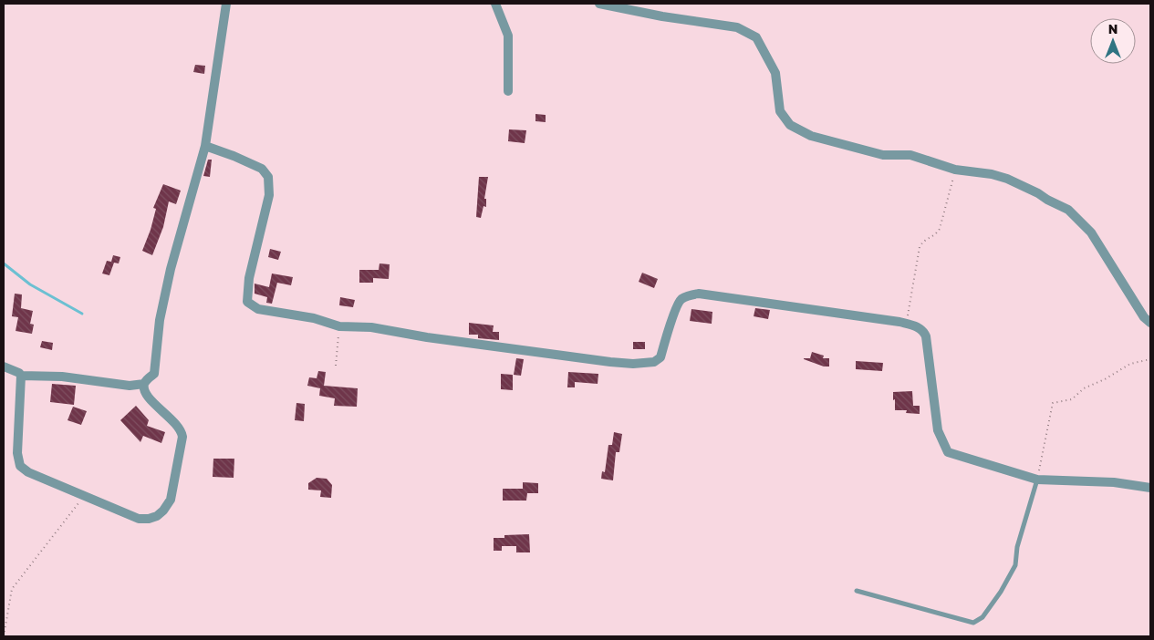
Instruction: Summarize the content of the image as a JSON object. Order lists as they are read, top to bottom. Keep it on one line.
{"north":"top"}
